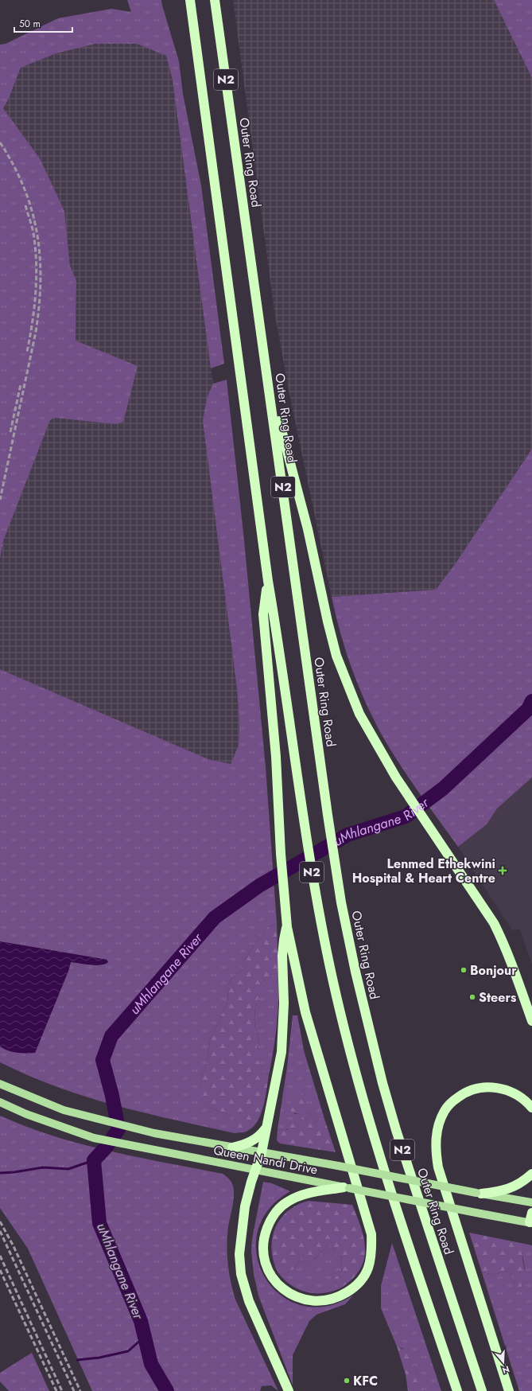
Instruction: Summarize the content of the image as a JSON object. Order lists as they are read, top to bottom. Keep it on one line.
{"streets":{"highway":["N2","Outer Ring Road"],"main road":["Queen Nandi Drive"]},"water":["uMhlangane River"],"places":{"health":["Lenmed Ethekwini Hospital & Heart Centre"],"other":["Bonjour","Steers","KFC"]},"scale_bar":"50 m","north":"bottom"}
